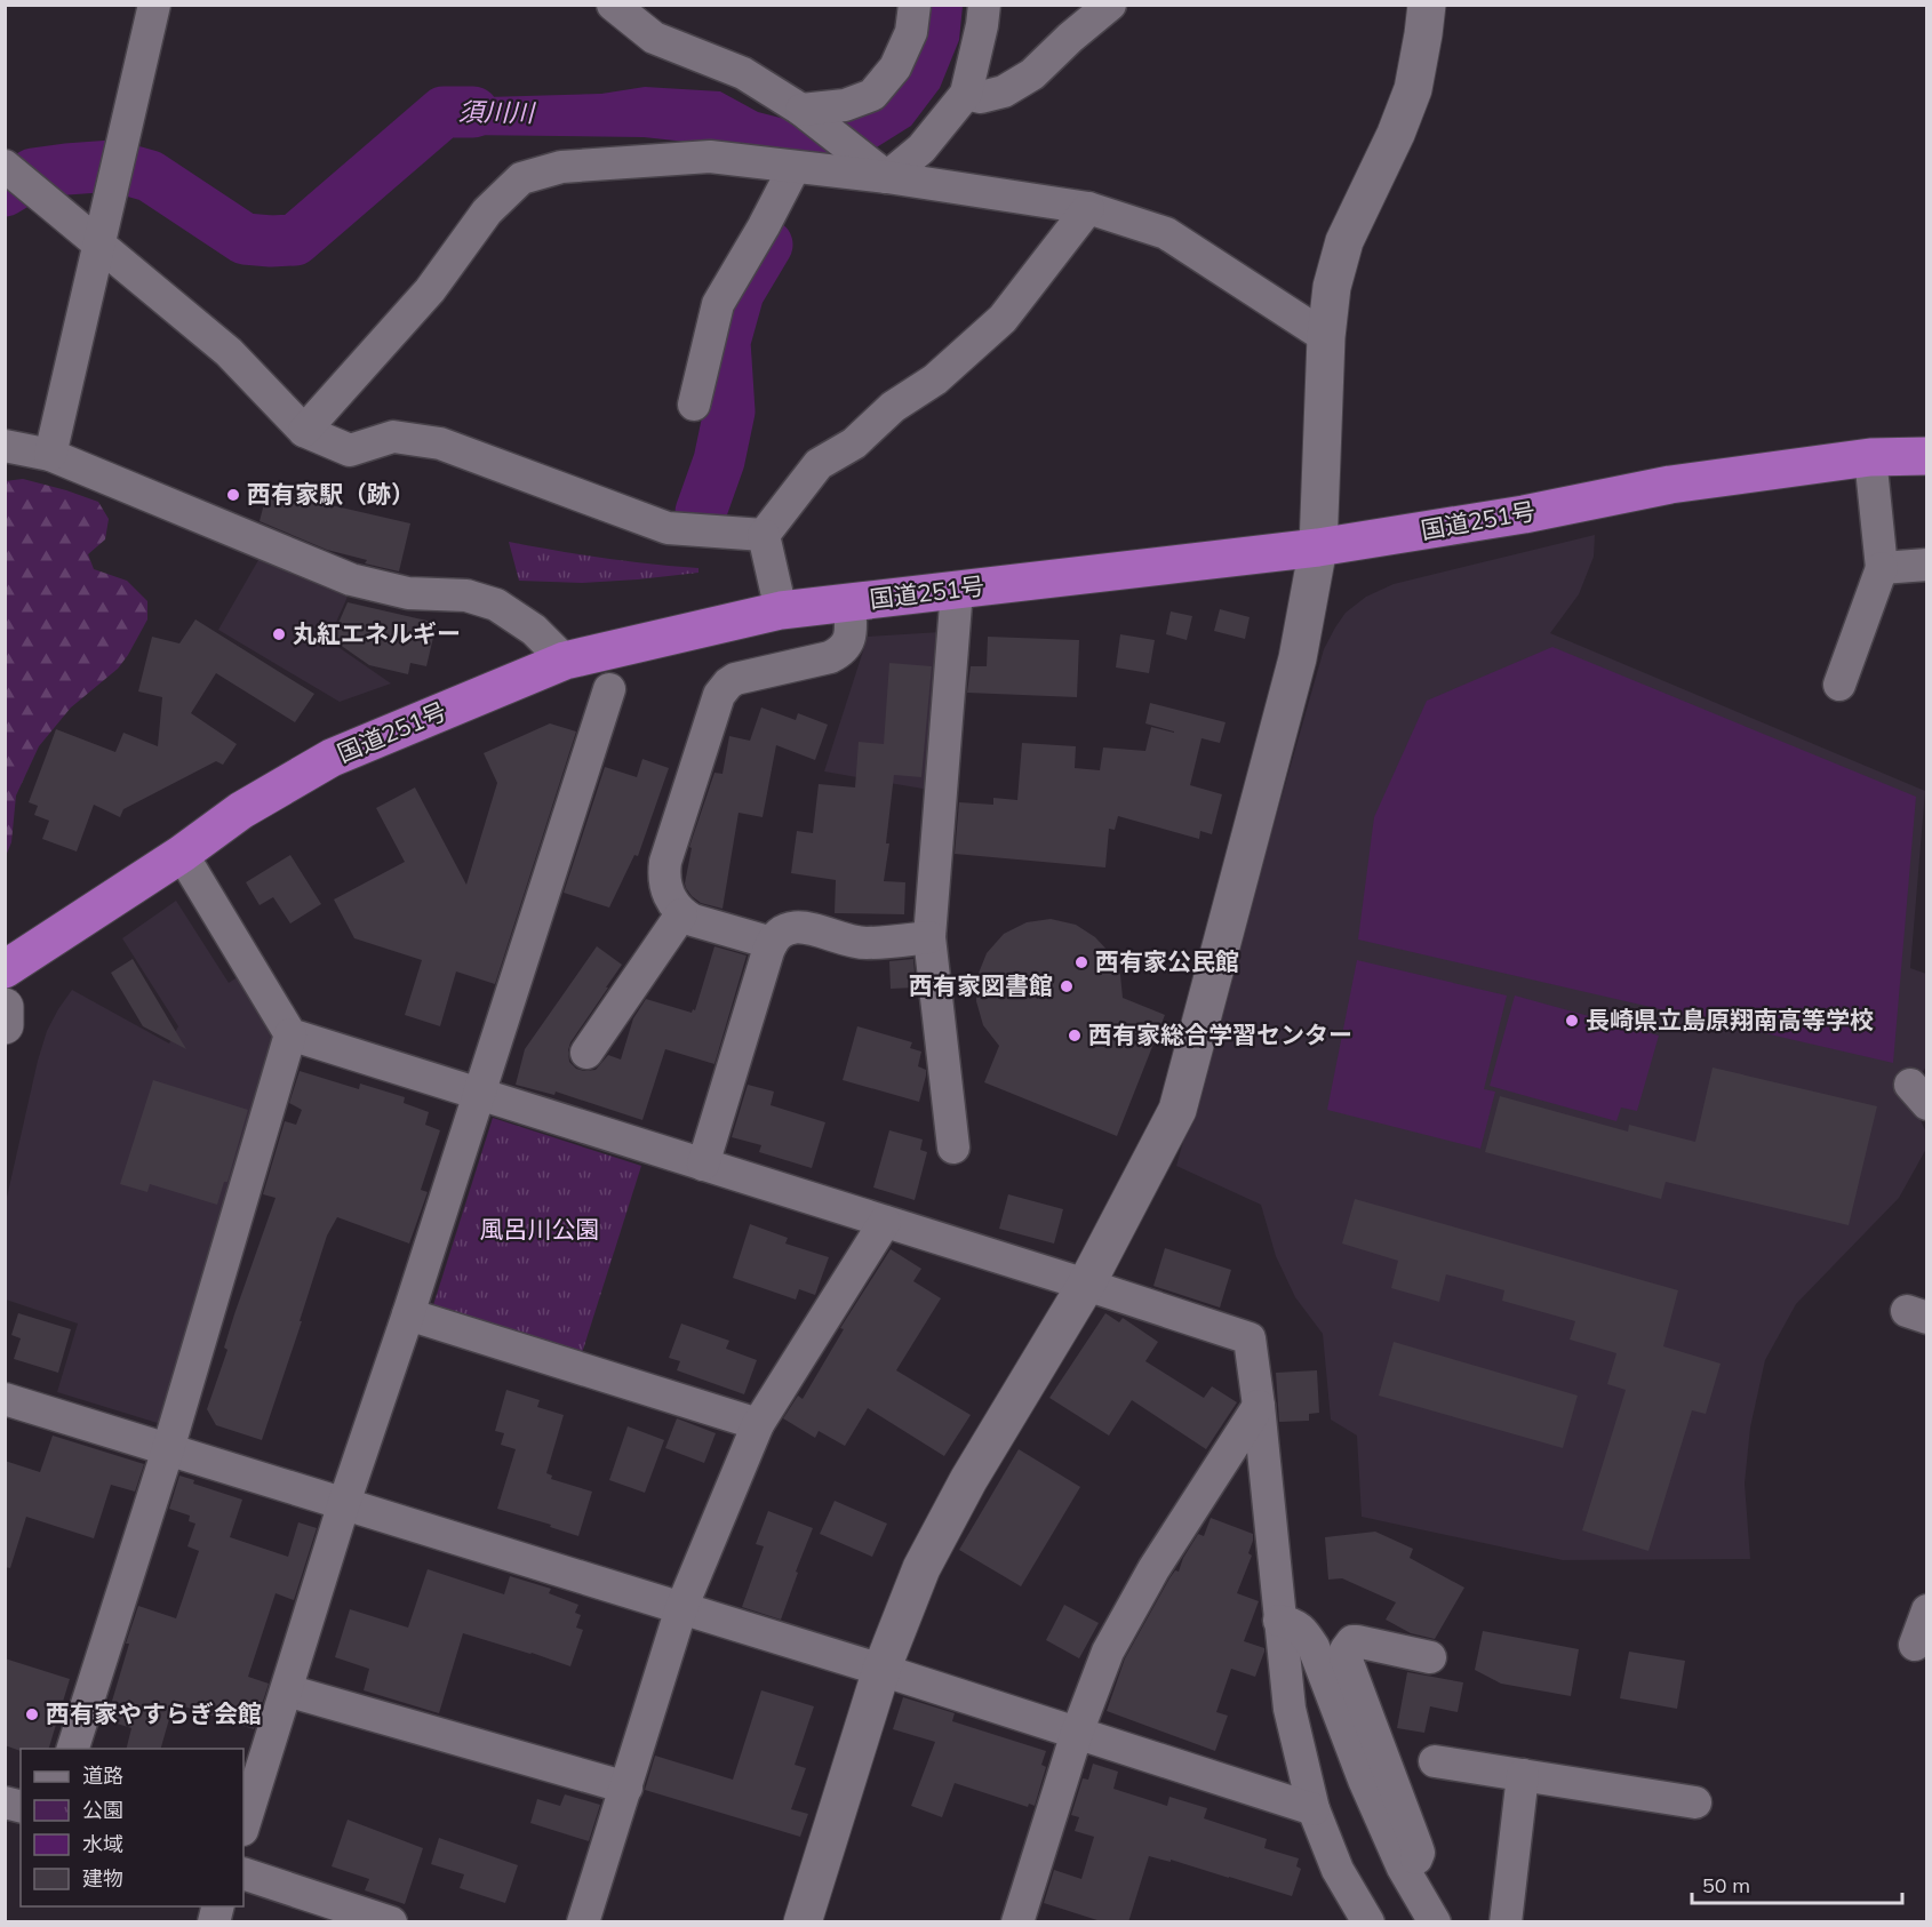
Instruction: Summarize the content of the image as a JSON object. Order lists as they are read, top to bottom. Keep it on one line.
{"streets":{"highway":["国道251号"]},"water":["須川川"],"parks":["風呂川公園"],"places":["西有家駅（跡）","丸紅エネルギー","西有家公民館","西有家図書館","長崎県立島原翔南高等学校","西有家総合学習センター","西有家やすらぎ会館"],"legend":["道路","公園","水域","建物"],"scale_bar":"50 m"}
